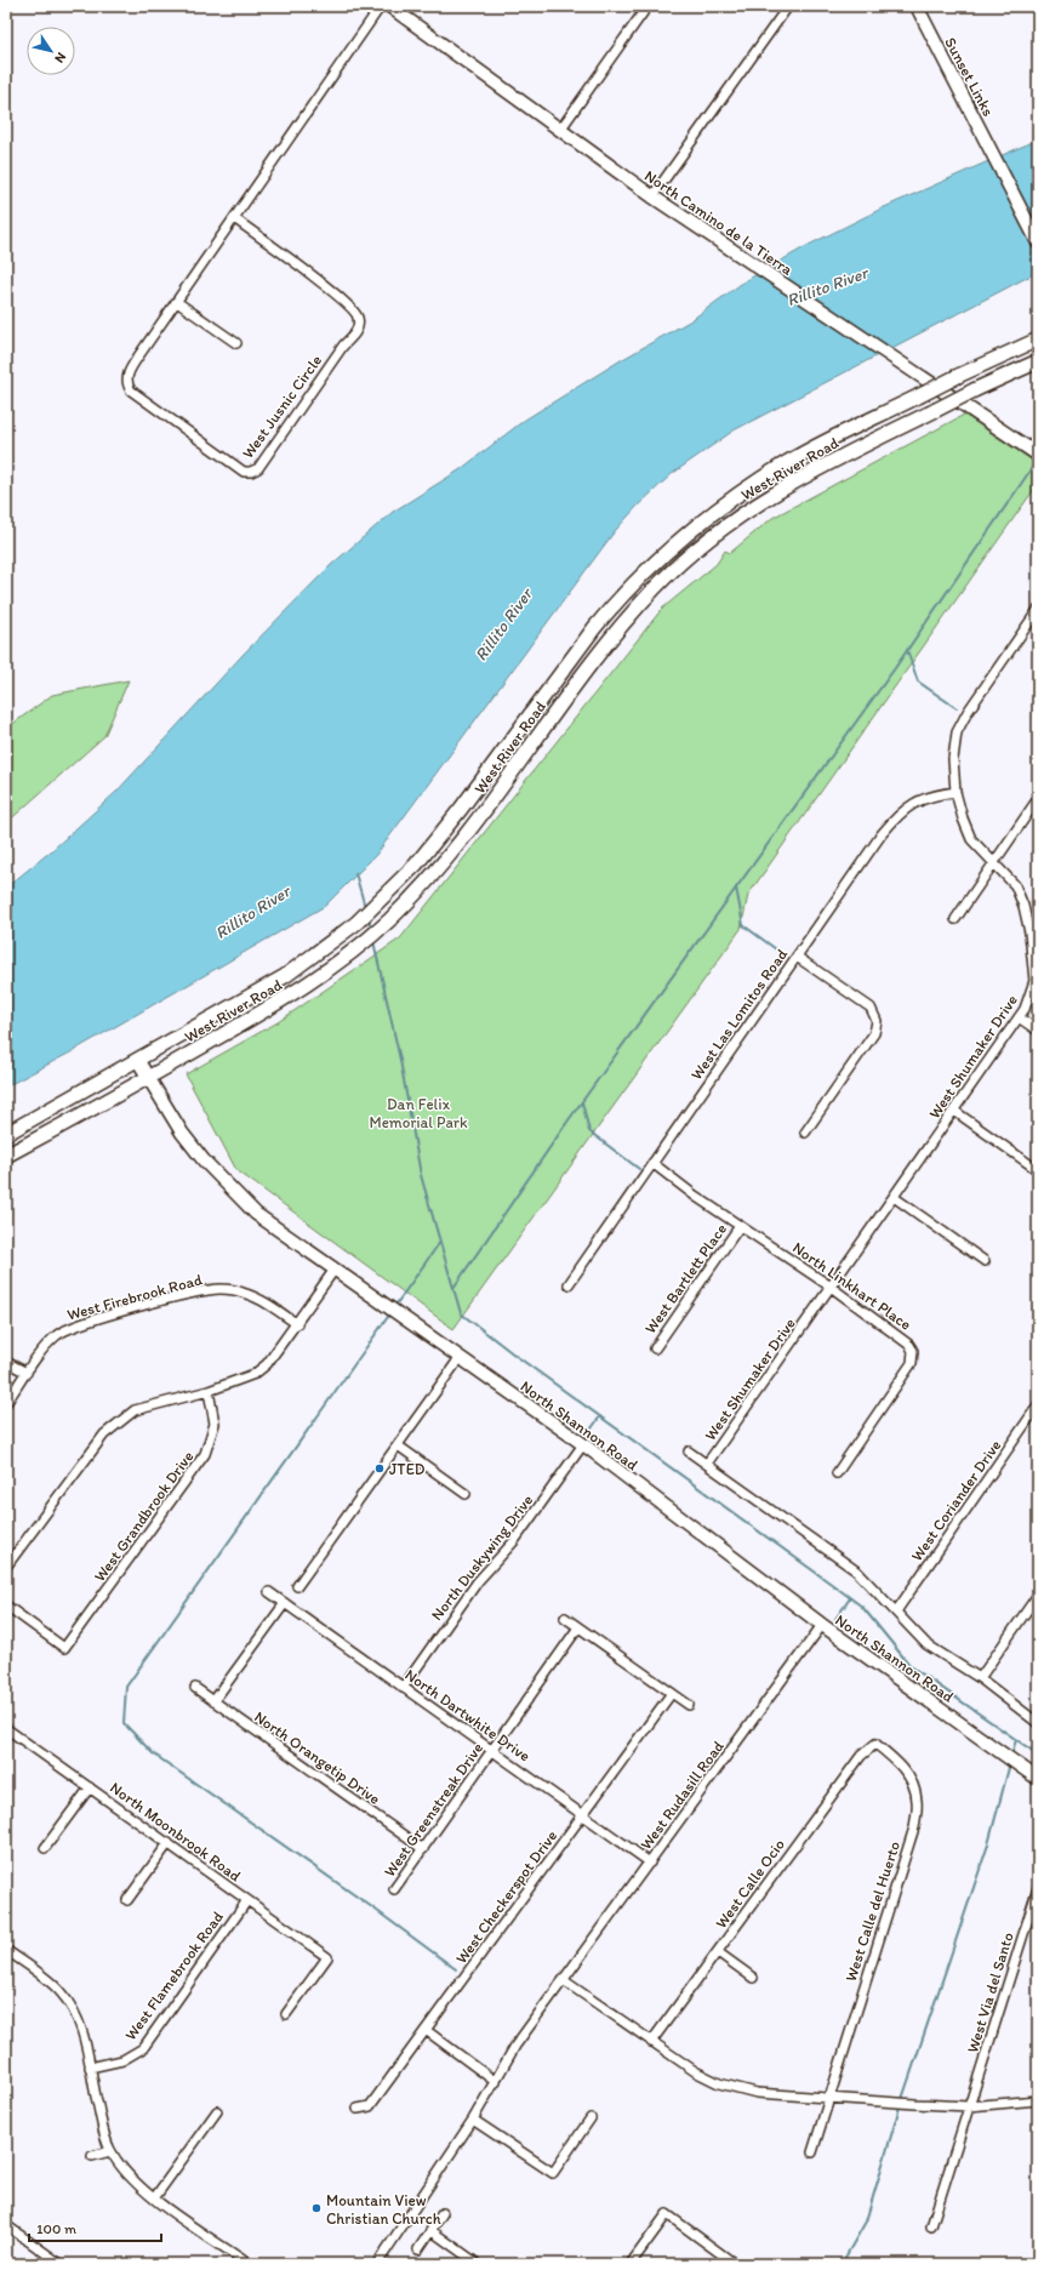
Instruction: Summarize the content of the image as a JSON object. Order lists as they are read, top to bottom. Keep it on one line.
{"streets":{"main road":["West River Road"],"street":["Sunset Links","North Camino de la Tierra","West Jusnic Circle","West Las Lomitos Road","West Shumaker Drive","West Bartlett Place","North Linkhart Place","West Firebrook Road","North Shannon Road","West Coriander Drive","West Grandbrook Drive","North Duskywing Drive","North Dartwhite Drive","North Orangetip Drive","West Rudasill Road","West Greenstreak Drive","North Moonbrook Road","West Calle Ocio","West Checkerspot Drive","West Calle del Huerto","West Flamebrook Road","West Via del Santo"]},"crossings":[["West River Road","North Shannon Road"],["West Las Lomitos Road","West Shumaker Drive"],["West Las Lomitos Road","North Linkhart Place"],["West Shumaker Drive","North Linkhart Place"],["West Shumaker Drive","North Shannon Road"],["West Bartlett Place","North Linkhart Place"],["North Shannon Road","West Coriander Drive"],["North Shannon Road","North Duskywing Drive"],["North Shannon Road","West Rudasill Road"],["North Duskywing Drive","North Dartwhite Drive"],["North Dartwhite Drive","West Rudasill Road"],["North Dartwhite Drive","West Greenstreak Drive"],["North Dartwhite Drive","West Checkerspot Drive"],["North Orangetip Drive","West Greenstreak Drive"],["North Moonbrook Road","West Flamebrook Road"],["West Calle Ocio","West Calle del Huerto"]],"water":["Rillito River"],"parks":["Dan Felix Memorial Park"],"places":["JTED","Mountain View Christian Church"],"scale_bar":"100 m","north":"bottom right"}
